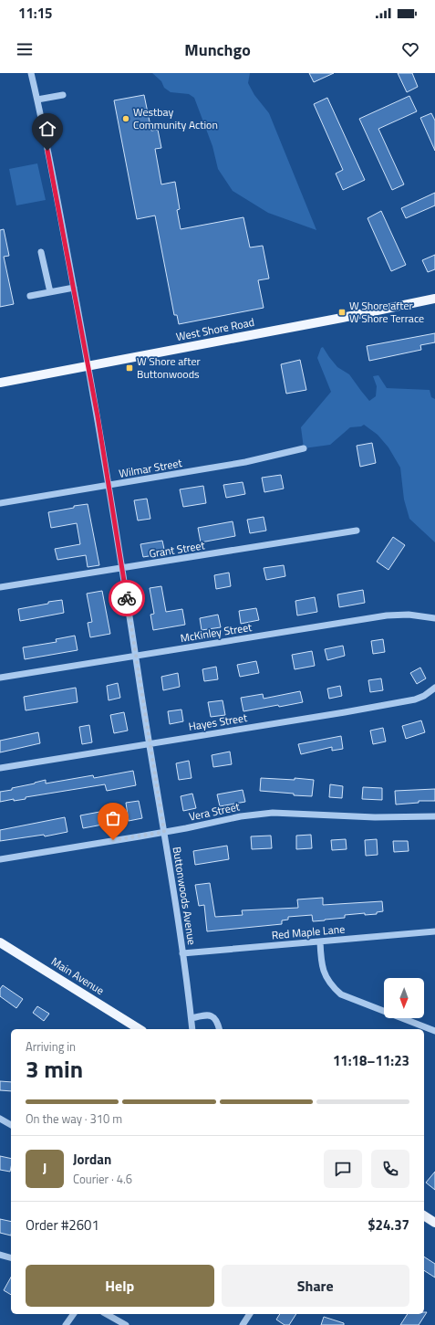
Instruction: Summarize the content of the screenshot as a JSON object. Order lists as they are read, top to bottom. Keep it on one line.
{"streets":{"main road":["West Shore Road","Main Avenue"],"street":["Wilmar Street","Grant Street","McKinley Street","Hayes Street","Vera Street","Buttonwoods Avenue","Red Maple Lane"]},"crossings":[["West Shore Road","Buttonwoods Avenue"],["Wilmar Street","Buttonwoods Avenue"],["Grant Street","Buttonwoods Avenue"],["McKinley Street","Buttonwoods Avenue"],["Hayes Street","Buttonwoods Avenue"],["Vera Street","Buttonwoods Avenue"],["Buttonwoods Avenue","Red Maple Lane"]],"places":{"other":["Westbay Community Action"],"transit":["W Shore after W Shore Terrace","W Shore after Buttonwoods"]},"north":"bottom","page":{"status":"11:15","header":"Munchgo","heading":["3 min","Arriving in","11:18–11:23"],"panel":["Jordan","Courier · 4.6","Order #2601","$24.37"],"bar":"On the way · 310 m","round":"J","buttons":["Help","Share"]}}
